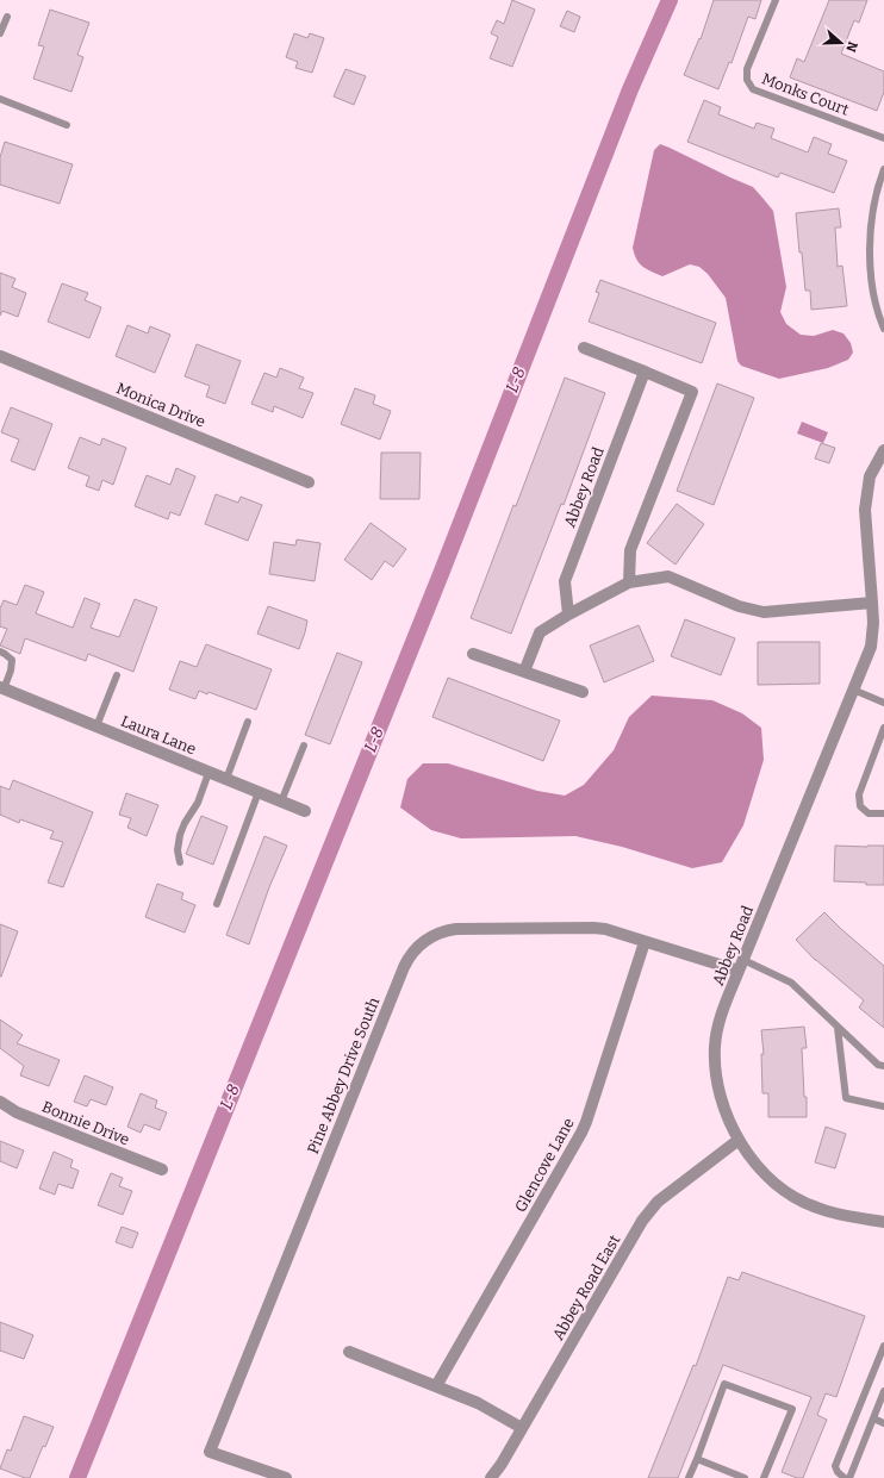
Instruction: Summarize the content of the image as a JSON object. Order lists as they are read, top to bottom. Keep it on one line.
{"streets":{"street":["Monica Drive","Abbey Road","Laura Lane","Pine Abbey Drive South","Bonnie Drive","Glencove Lane","Abbey Road East"],"lane":["Monks Court"]},"crossings":[["Abbey Road","Pine Abbey Drive South"],["Abbey Road","Abbey Road East"],["Pine Abbey Drive South","Glencove Lane"]],"water":["L-8"],"north":"right"}
